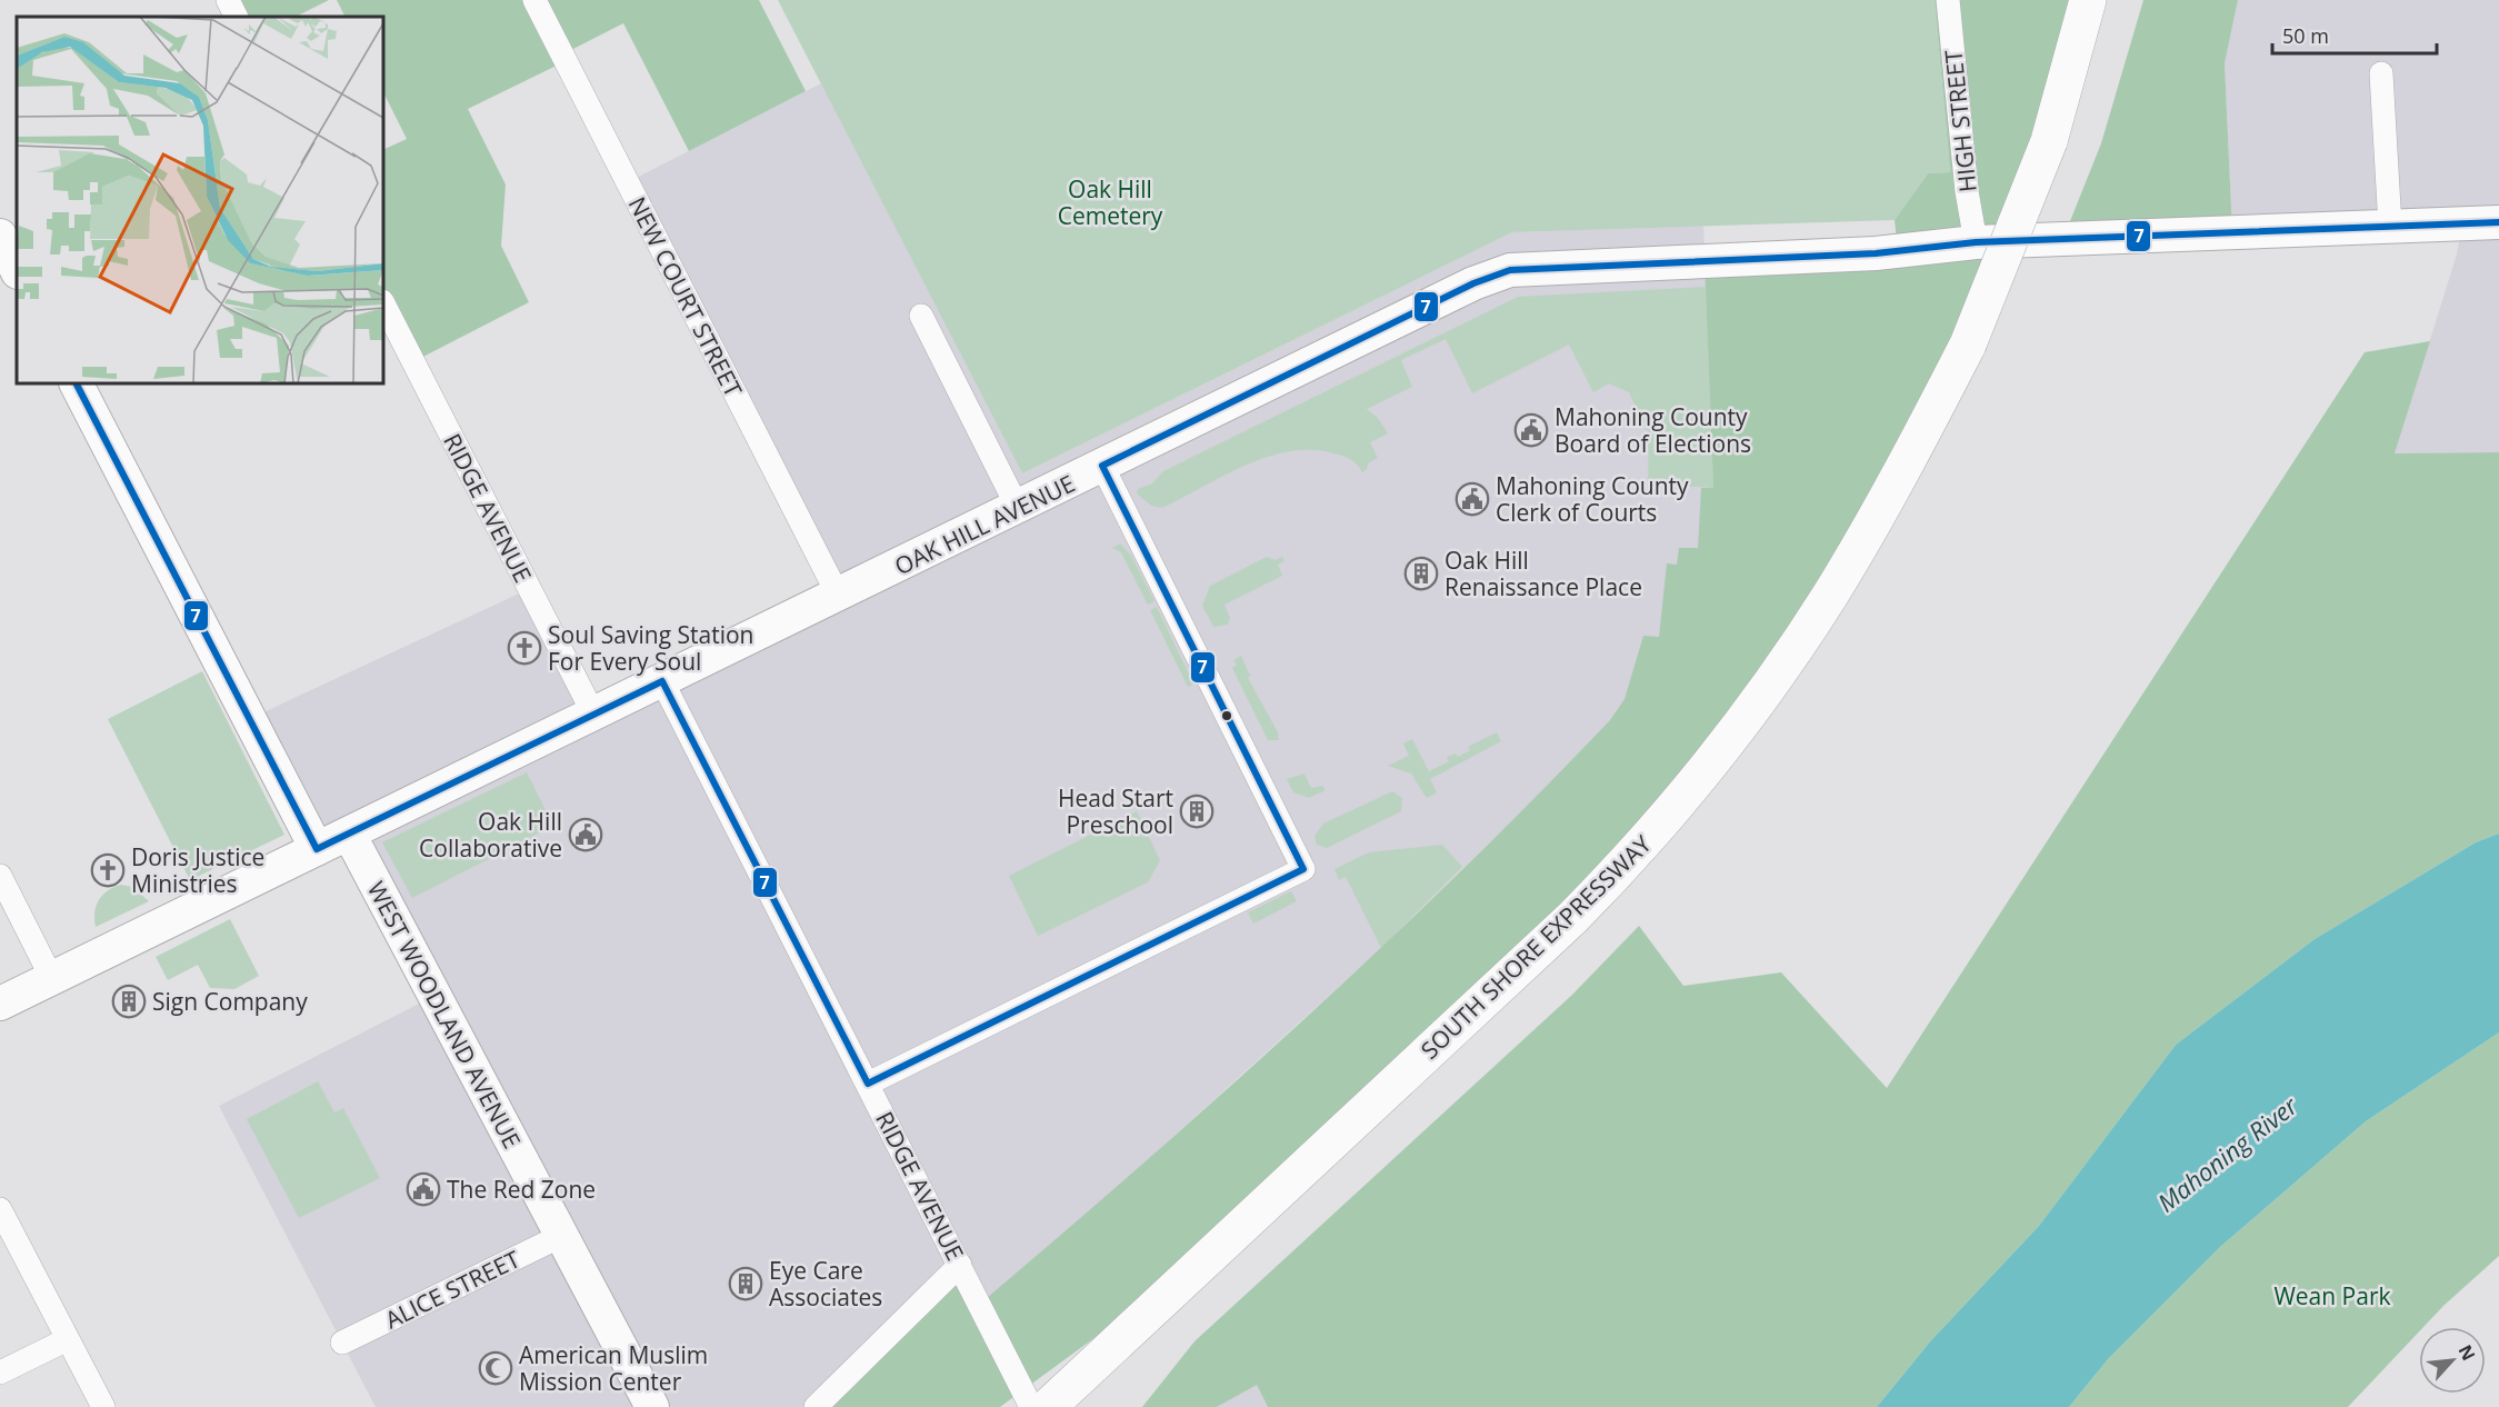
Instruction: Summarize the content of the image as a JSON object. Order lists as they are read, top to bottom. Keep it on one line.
{"streets":{"highway":["SOUTH SHORE EXPRESSWAY"],"street":["HIGH STREET","NEW COURT STREET","RIDGE AVENUE","OAK HILL AVENUE","WEST WOODLAND AVENUE","ALICE STREET"]},"crossings":[["HIGH STREET","OAK HILL AVENUE"],["NEW COURT STREET","OAK HILL AVENUE"],["RIDGE AVENUE","OAK HILL AVENUE"],["OAK HILL AVENUE","WEST WOODLAND AVENUE"],["WEST WOODLAND AVENUE","ALICE STREET"]],"water":["Mahoning River"],"parks":["Oak Hill Cemetery","Wean Park"],"places":{"public building":["Mahoning County Board of Elections","Mahoning County Clerk of Courts","Oak Hill Collaborative","The Red Zone"],"building":["Oak Hill Renaissance Place","Head Start Preschool","Sign Company","Eye Care Associates"],"church":["Soul Saving Station For Every Soul","Doris Justice Ministries"],"mosque":["American Muslim Mission Center"]},"lines":["transit line 7"],"scale_bar":"50 m","north":"top right"}
